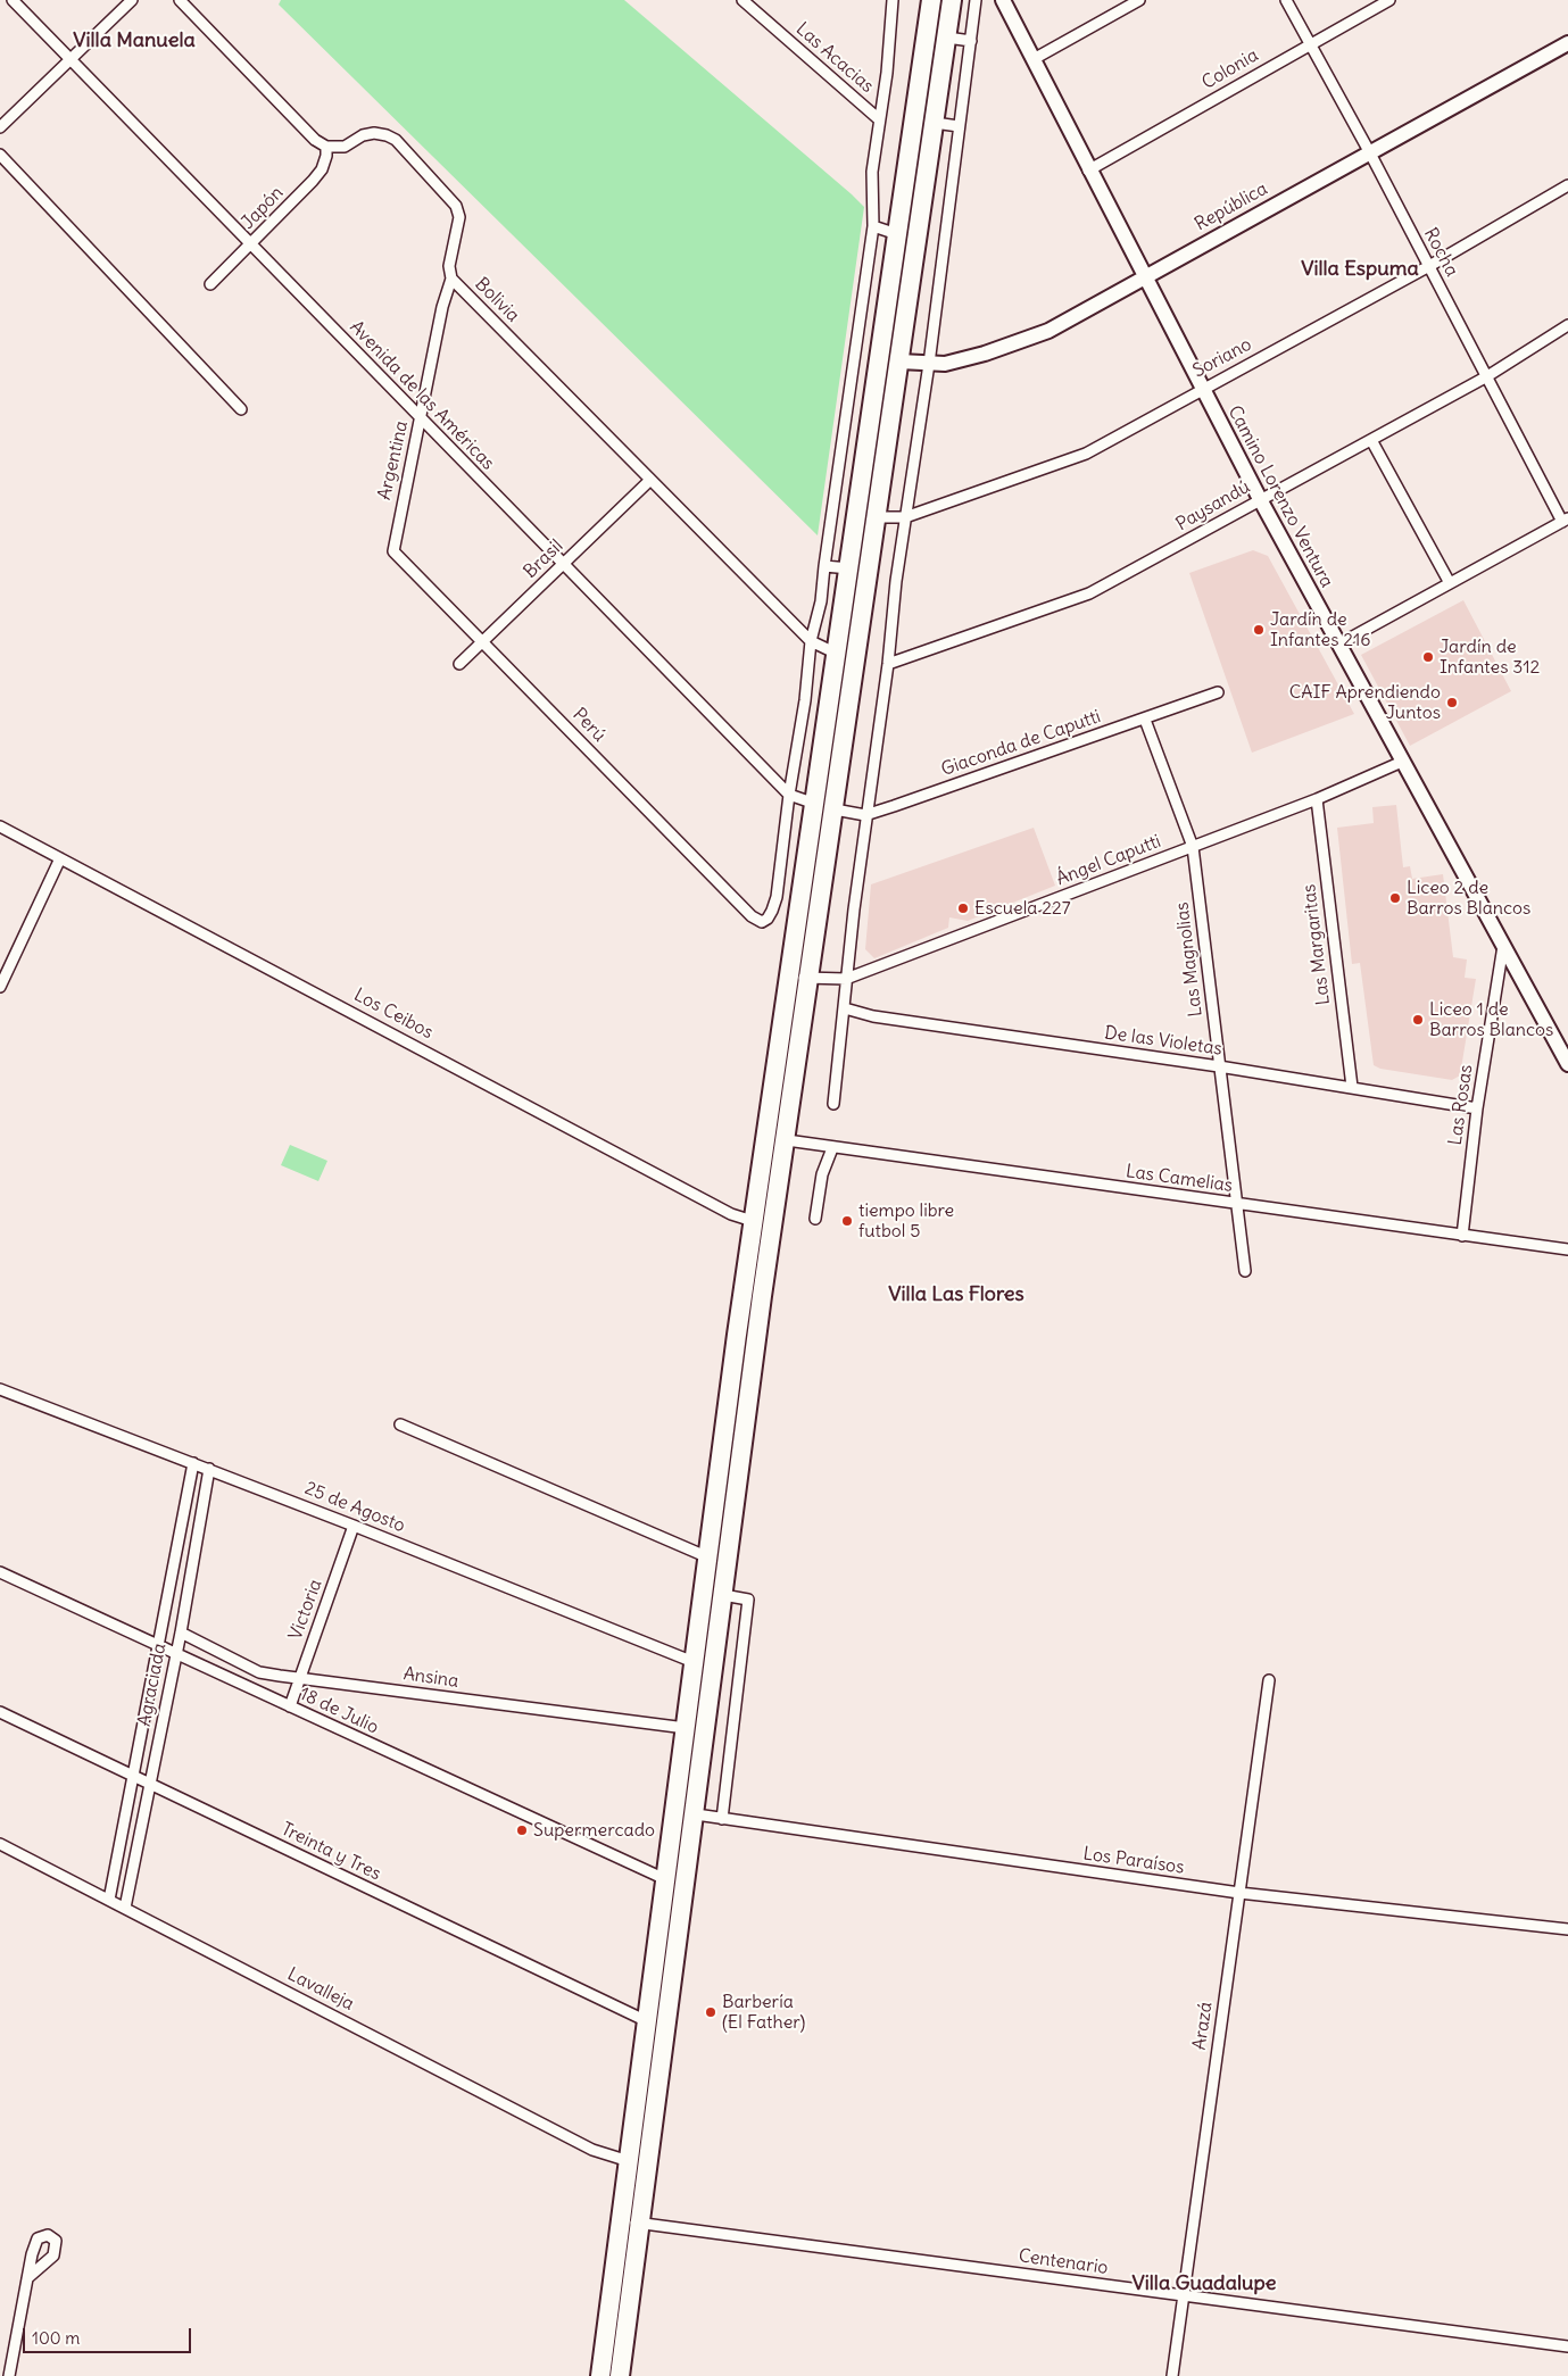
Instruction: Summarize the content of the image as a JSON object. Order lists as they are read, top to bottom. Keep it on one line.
{"streets":{"street":["Las Acacias","Colonia","República","Japón","Rocha","Bolivia","Soriano","Avenida de las Américas","Argentina","Camino Lorenzo Ventura","Paysandú","Brasil","Perú","Giaconda de Caputti","Ángel Caputti","Las Margaritas","Las Magnolias","Los Ceibos","De las Violetas","Las Rosas","Las Camelias","25 de Agosto","Victoria","Ansina","Agraciada","18 de Julio","Treinta y Tres","Los Paraísos","Lavalleja","Arazá","Centenario"]},"crossings":[["Colonia","Rocha"],["Colonia","Camino Lorenzo Ventura"],["República","Rocha"],["República","Camino Lorenzo Ventura"],["Japón","Bolivia"],["Japón","Avenida de las Américas"],["Rocha","Soriano"],["Rocha","Paysandú"],["Bolivia","Argentina"],["Bolivia","Brasil"],["Soriano","Camino Lorenzo Ventura"],["Avenida de las Américas","Argentina"],["Avenida de las Américas","Brasil"],["Avenida de las Américas","Perú"],["Argentina","Perú"],["Camino Lorenzo Ventura","Paysandú"],["Camino Lorenzo Ventura","Ángel Caputti"],["Camino Lorenzo Ventura","Las Rosas"],["Brasil","Perú"],["Giaconda de Caputti","Las Magnolias"],["Ángel Caputti","Las Margaritas"],["Ángel Caputti","Las Magnolias"],["Las Margaritas","De las Violetas"],["Las Magnolias","De las Violetas"],["Las Magnolias","Las Camelias"],["De las Violetas","Las Rosas"],["Las Rosas","Las Camelias"],["25 de Agosto","Victoria"],["25 de Agosto","Agraciada"],["Victoria","Ansina"],["Victoria","18 de Julio"],["Ansina","Agraciada"],["Agraciada","18 de Julio"],["Agraciada","Treinta y Tres"],["Agraciada","Lavalleja"],["Los Paraísos","Arazá"],["Arazá","Centenario"]],"districts":["Villa Manuela","Villa Espuma","Villa Las Flores","Villa Guadalupe"],"places":["Jardín de Infantes 216","Jardín de Infantes 312","CAIF Aprendiendo Juntos","Liceo 2 de Barros Blancos","Escuela 227","Liceo 1 de Barros Blancos","tiempo libre futbol 5","Supermercado","Barbería (El Father)"],"scale_bar":"100 m"}
